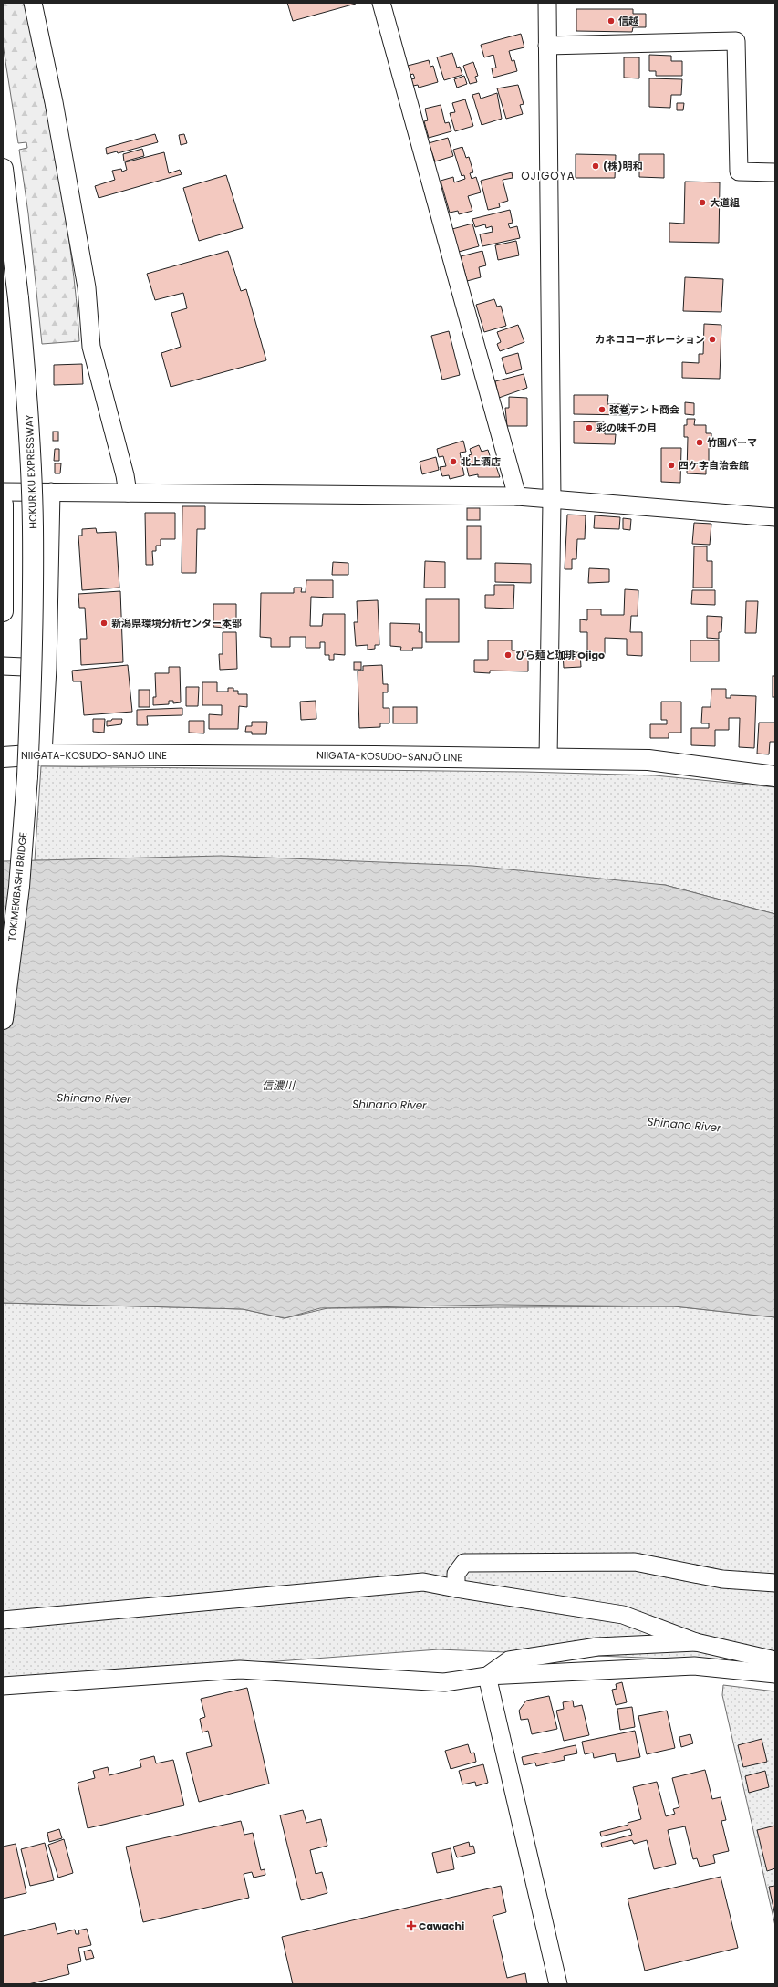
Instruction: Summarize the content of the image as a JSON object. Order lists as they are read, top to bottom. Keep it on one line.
{"streets":{"main road":["HOKURIKU EXPRESSWAY","NIIGATA-KOSUDO-SANJŌ LINE"]},"districts":["OJIGOYA"],"water":["信濃川","Shinano River"],"places":{"other":["信越","(株)明和","大道組","カネココーポレーション","弦巻テント商会","彩の味千の月","竹園パーマ","北上酒店","四ケ字自治会館","新潟県環境分析センター本部","ひら麺と珈琲 Ojigo"],"health":["Cawachi"]}}
